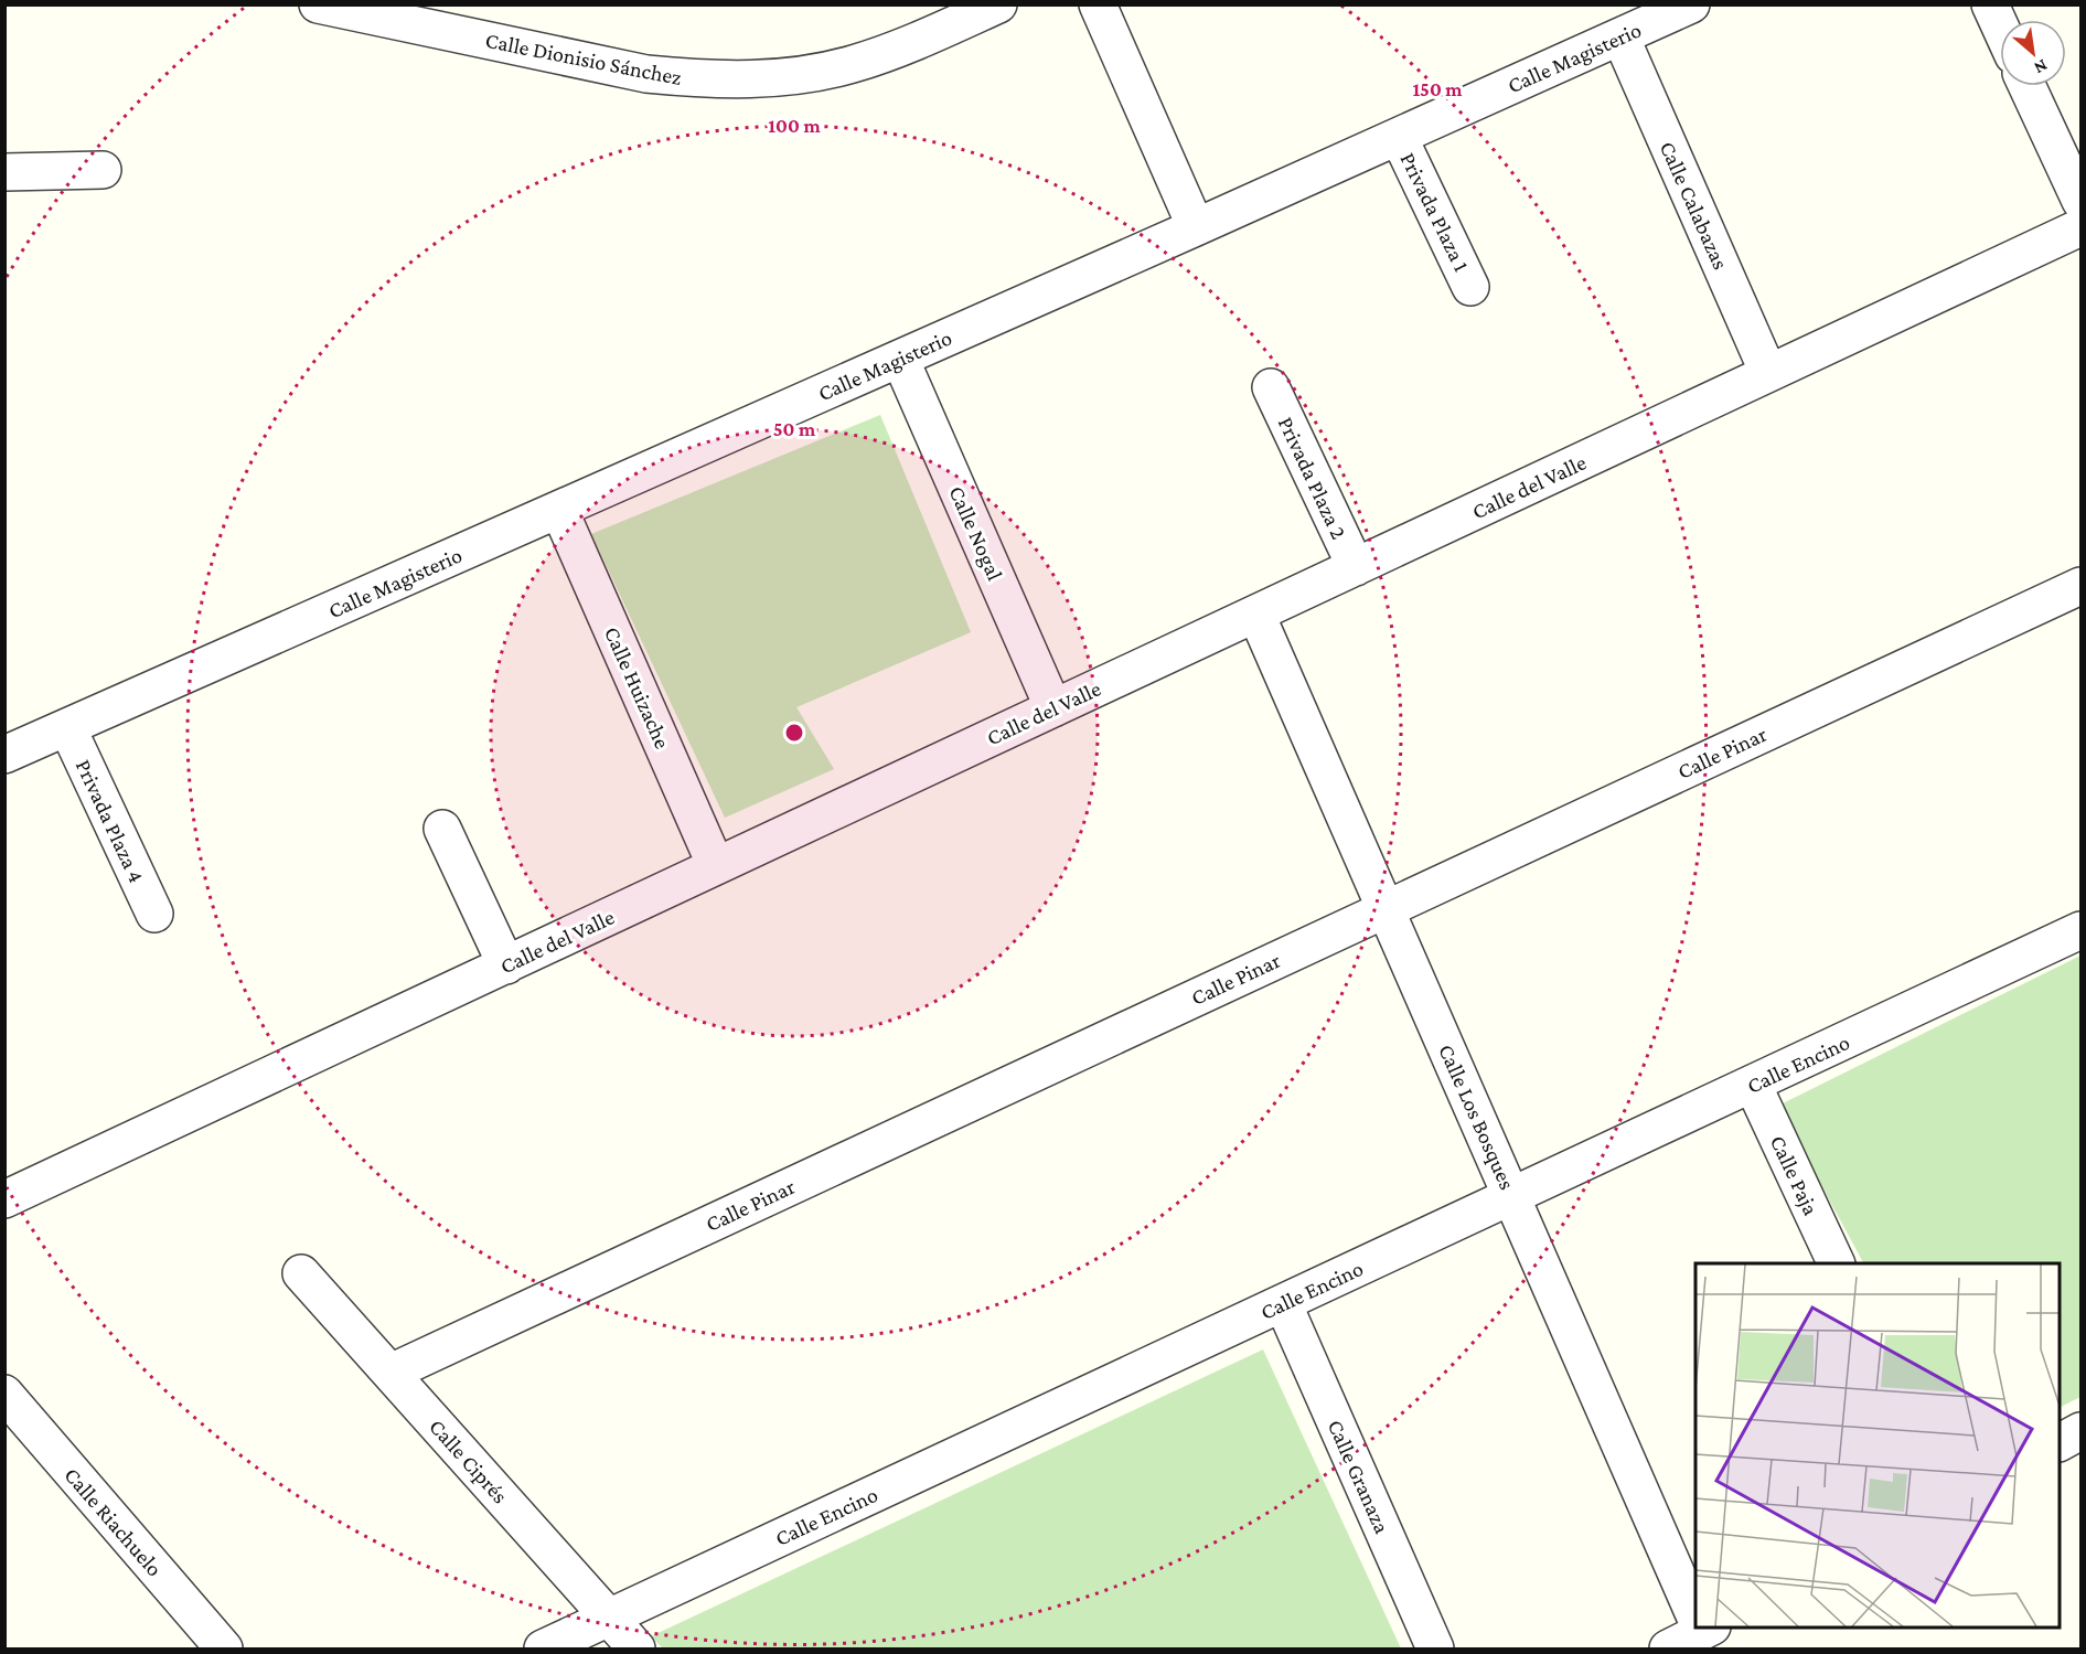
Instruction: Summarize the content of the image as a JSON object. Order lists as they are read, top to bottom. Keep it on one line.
{"streets":{"street":["Calle Magisterio","Calle Dionisio Sánchez","Calle Calabazas","Privada Plaza 1","Privada Plaza 2","Calle del Valle","Calle Nogal","Calle Huizache","Calle Pinar","Privada Plaza 4","Calle Encino","Calle Los Bosques","Calle Paja","Calle Ciprés","Calle Granaza","Calle Riachuelo"]},"crossings":[["Calle Magisterio","Calle Calabazas"],["Calle Magisterio","Privada Plaza 1"],["Calle Magisterio","Calle Nogal"],["Calle Magisterio","Calle Huizache"],["Calle Magisterio","Privada Plaza 4"],["Calle Calabazas","Calle del Valle"],["Privada Plaza 2","Calle del Valle"],["Calle del Valle","Calle Nogal"],["Calle del Valle","Calle Huizache"],["Calle del Valle","Calle Los Bosques"],["Calle Pinar","Calle Los Bosques"],["Calle Pinar","Calle Ciprés"],["Calle Encino","Calle Los Bosques"],["Calle Encino","Calle Paja"],["Calle Encino","Calle Ciprés"],["Calle Encino","Calle Granaza"]],"north":"bottom right","rings":["150 m","100 m","50 m"]}
